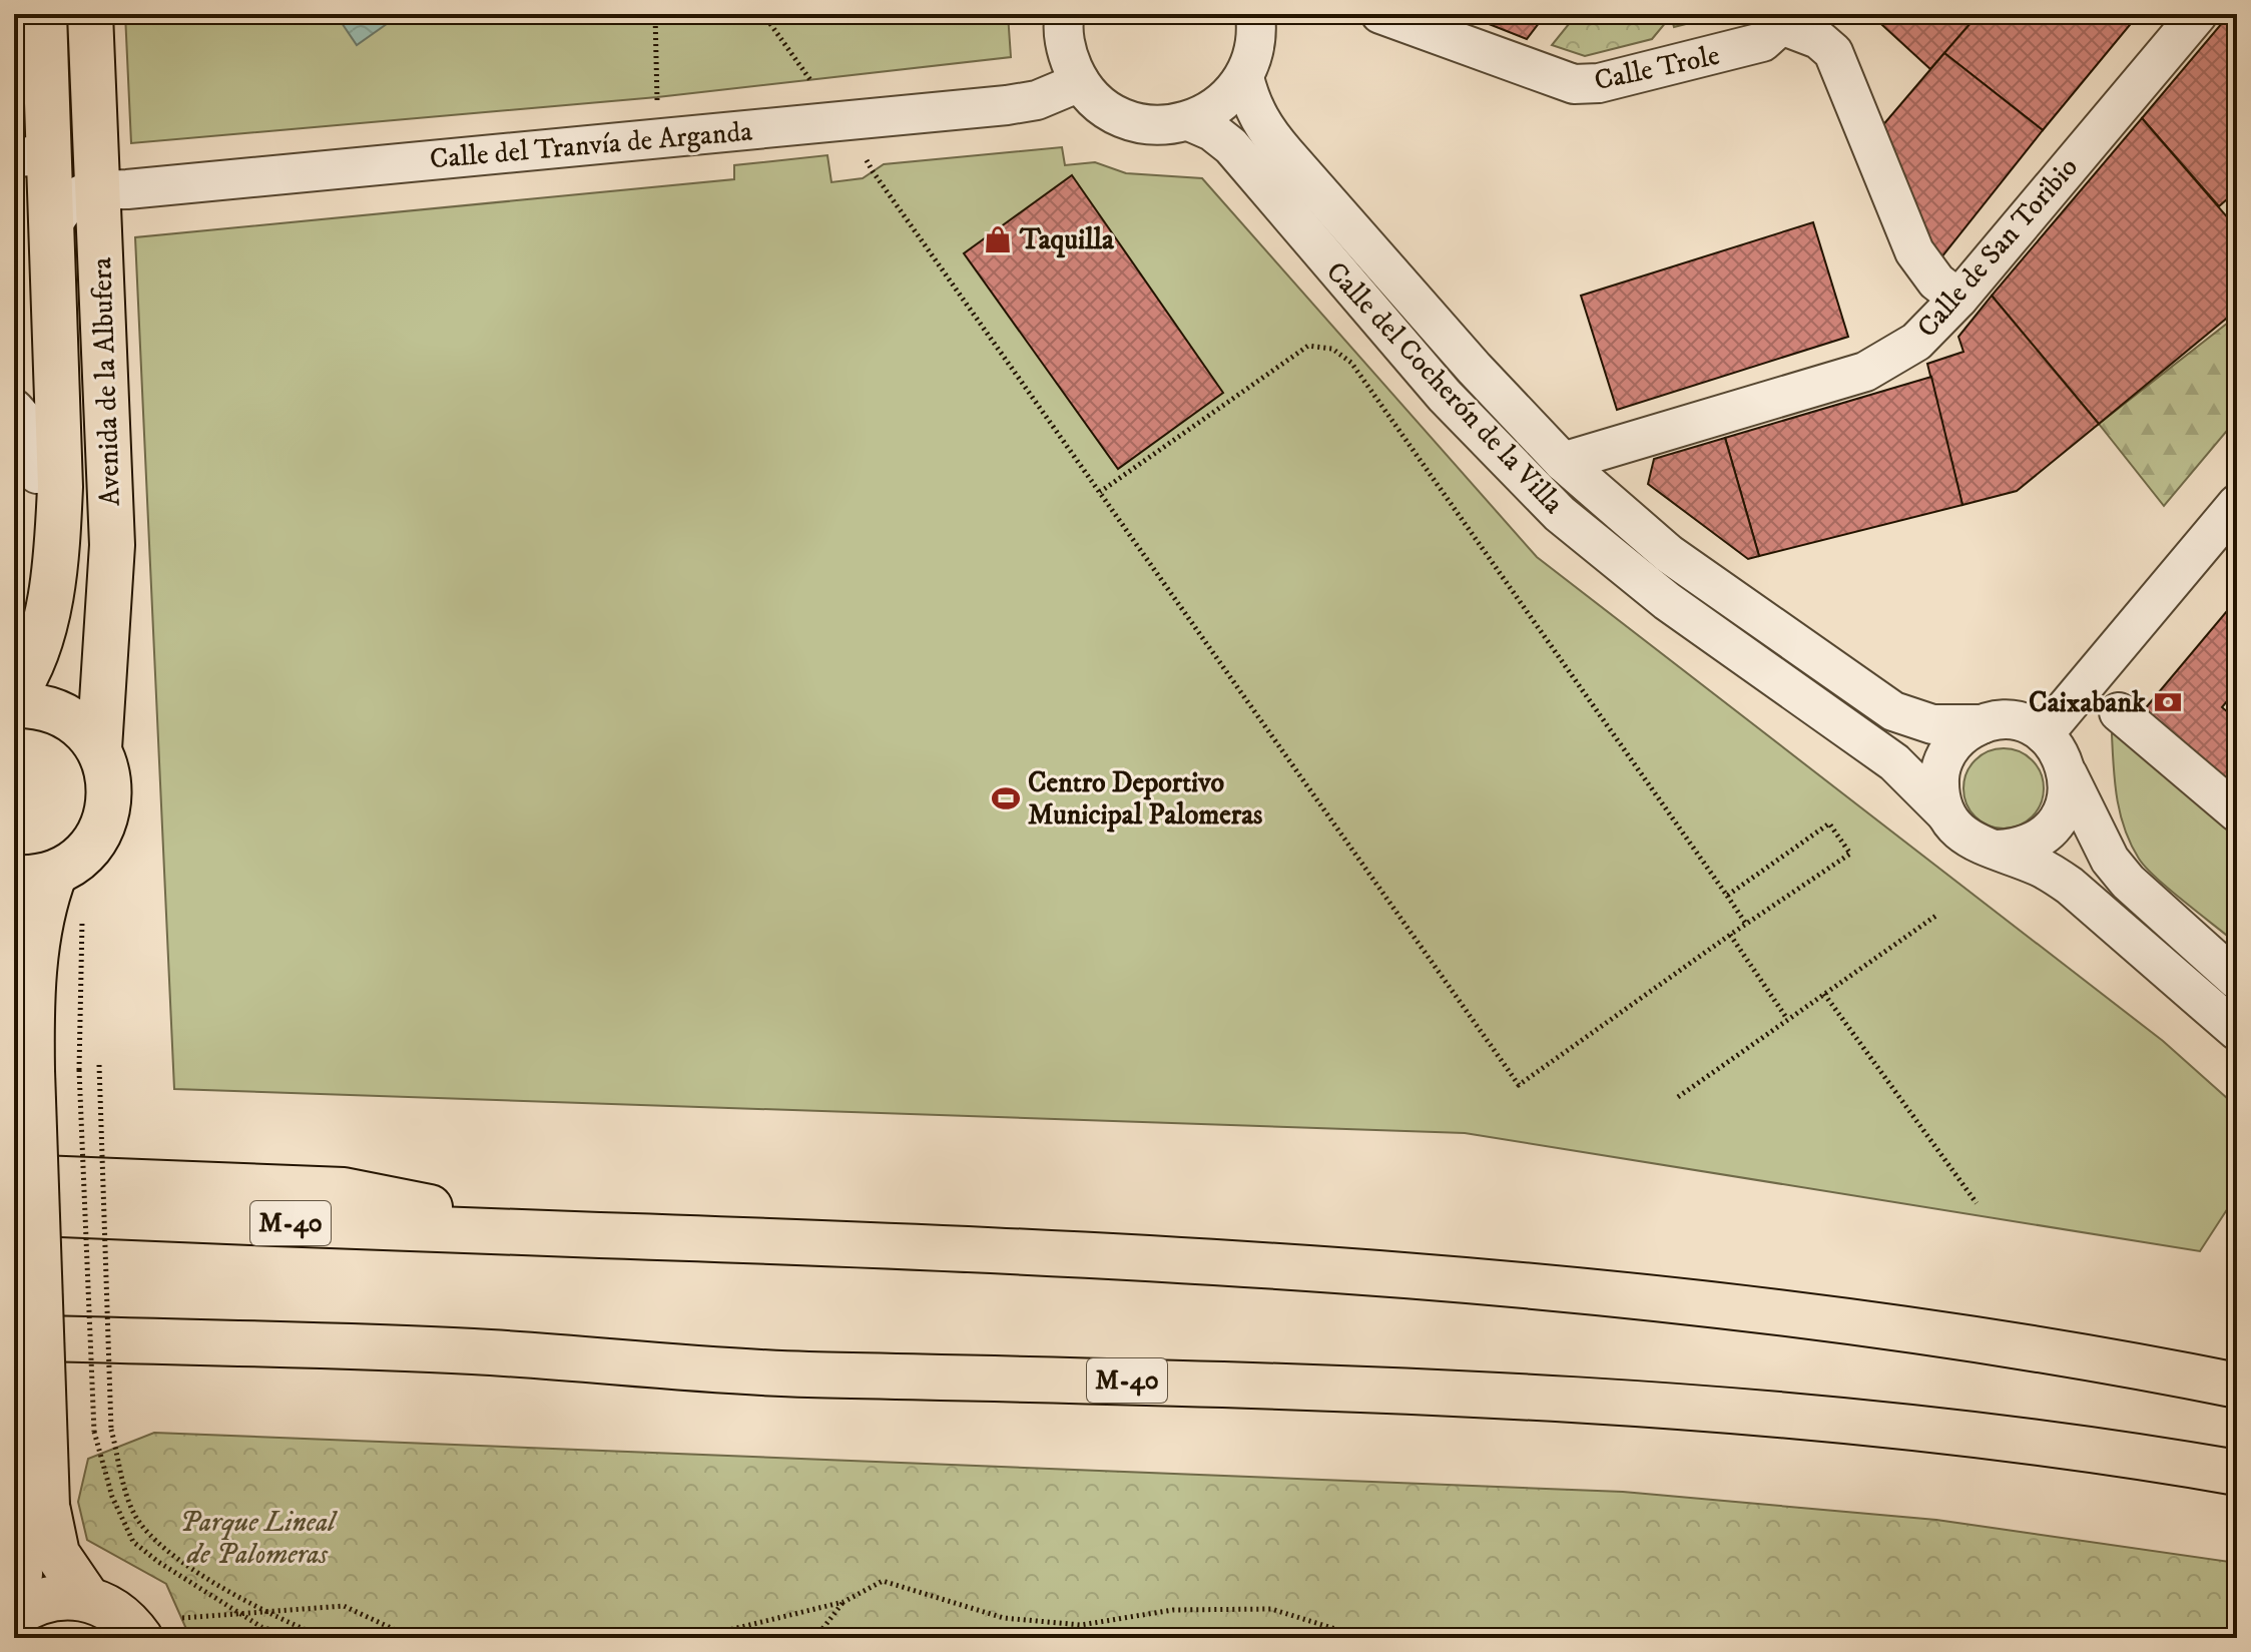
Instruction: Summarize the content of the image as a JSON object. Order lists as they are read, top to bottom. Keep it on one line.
{"streets":{"main road":["Avenida de la Albufera","M-40"],"street":["Calle Trole","Calle del Tranvía de Arganda","Calle de San Toribio","Calle del Cocherón de la Villa"]},"crossings":[["Calle del Tranvía de Arganda","Avenida de la Albufera"],["Calle de San Toribio","Calle del Cocherón de la Villa"]],"parks":["Parque Lineal de Palomeras"],"places":{"shop":["Taquilla"],"bank":["Caixabank"],"sports":["Centro Deportivo Municipal Palomeras"]}}
